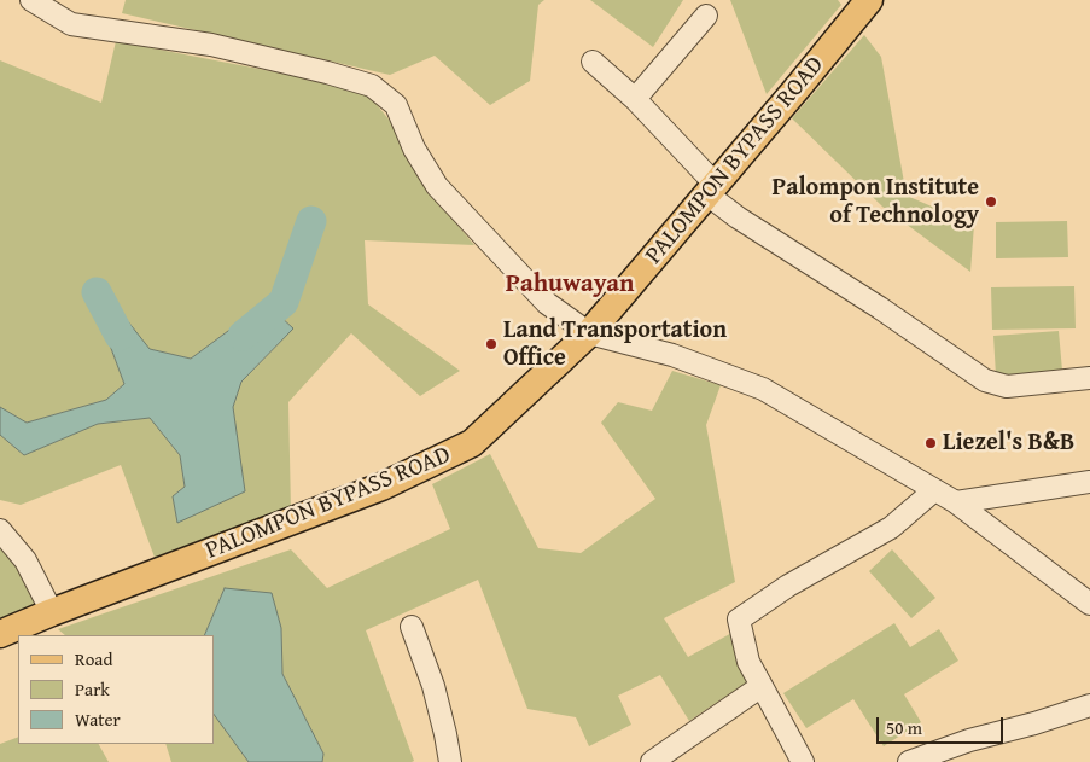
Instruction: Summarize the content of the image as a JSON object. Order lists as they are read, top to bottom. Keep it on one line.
{"streets":{"main road":["PALOMPON BYPASS ROAD"]},"districts":["Pahuwayan"],"places":["Palompon Institute of Technology","Land Transportation Office","Liezel's B&B"],"legend":["Road","Park","Water"],"scale_bar":"50 m"}
